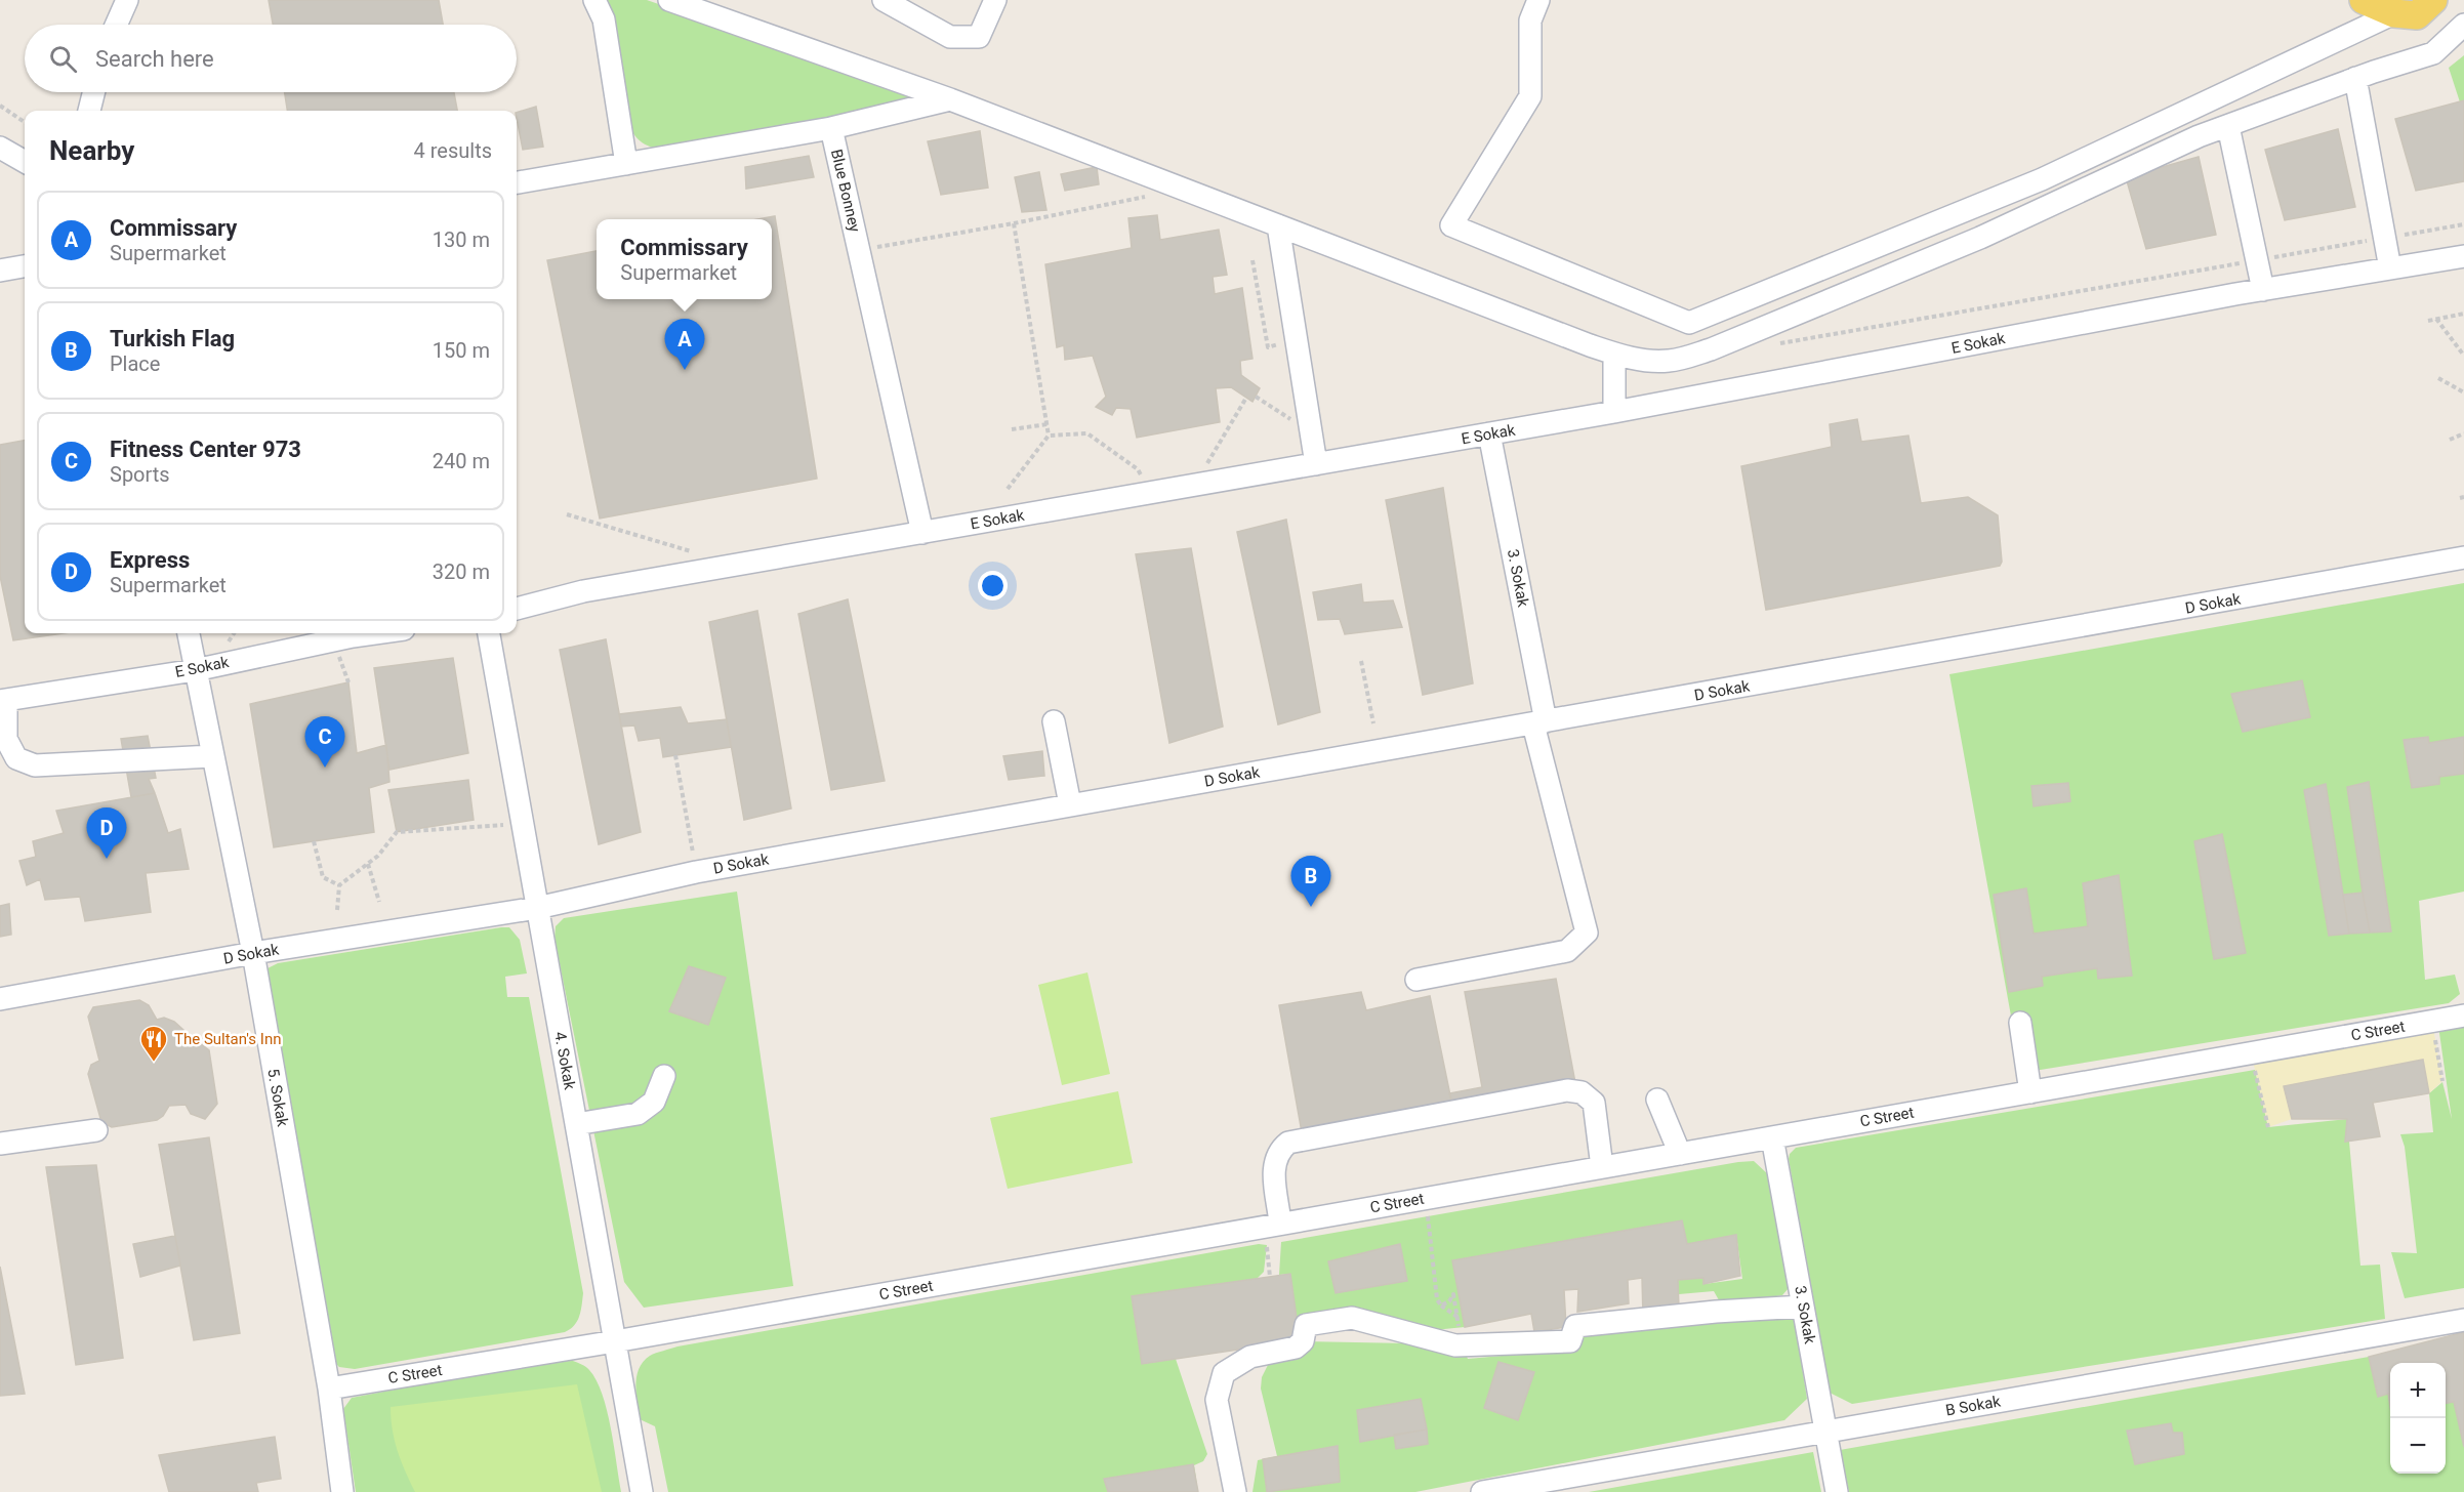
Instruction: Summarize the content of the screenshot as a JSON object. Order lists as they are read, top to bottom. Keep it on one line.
{"streets":{"street":["Blue Bonney","E Sokak","3. Sokak","D Sokak","C Street","4. Sokak","5. Sokak","B Sokak"]},"crossings":[["Blue Bonney","E Sokak"],["E Sokak","3. Sokak"],["E Sokak","5. Sokak"],["3. Sokak","D Sokak"],["3. Sokak","C Street"],["3. Sokak","B Sokak"],["D Sokak","4. Sokak"],["D Sokak","5. Sokak"],["C Street","4. Sokak"],["C Street","5. Sokak"]],"places":{"restaurant":["The Sultan's Inn"]},"page":{"search":"Search here","heading":["Nearby","4 results"],"list":[{"mark":"A","name":"Commissary","note":"Supermarket","value":"130 m"},{"mark":"B","name":"Turkish Flag","note":"Place","value":"150 m"},{"mark":"C","name":"Fitness Center 973","note":"Sports","value":"240 m"},{"mark":"D","name":"Express","note":"Supermarket","value":"320 m"}],"popup":["Commissary","Supermarket"],"pins":["A","C","D","B"],"map_buttons":["+","−"]}}
